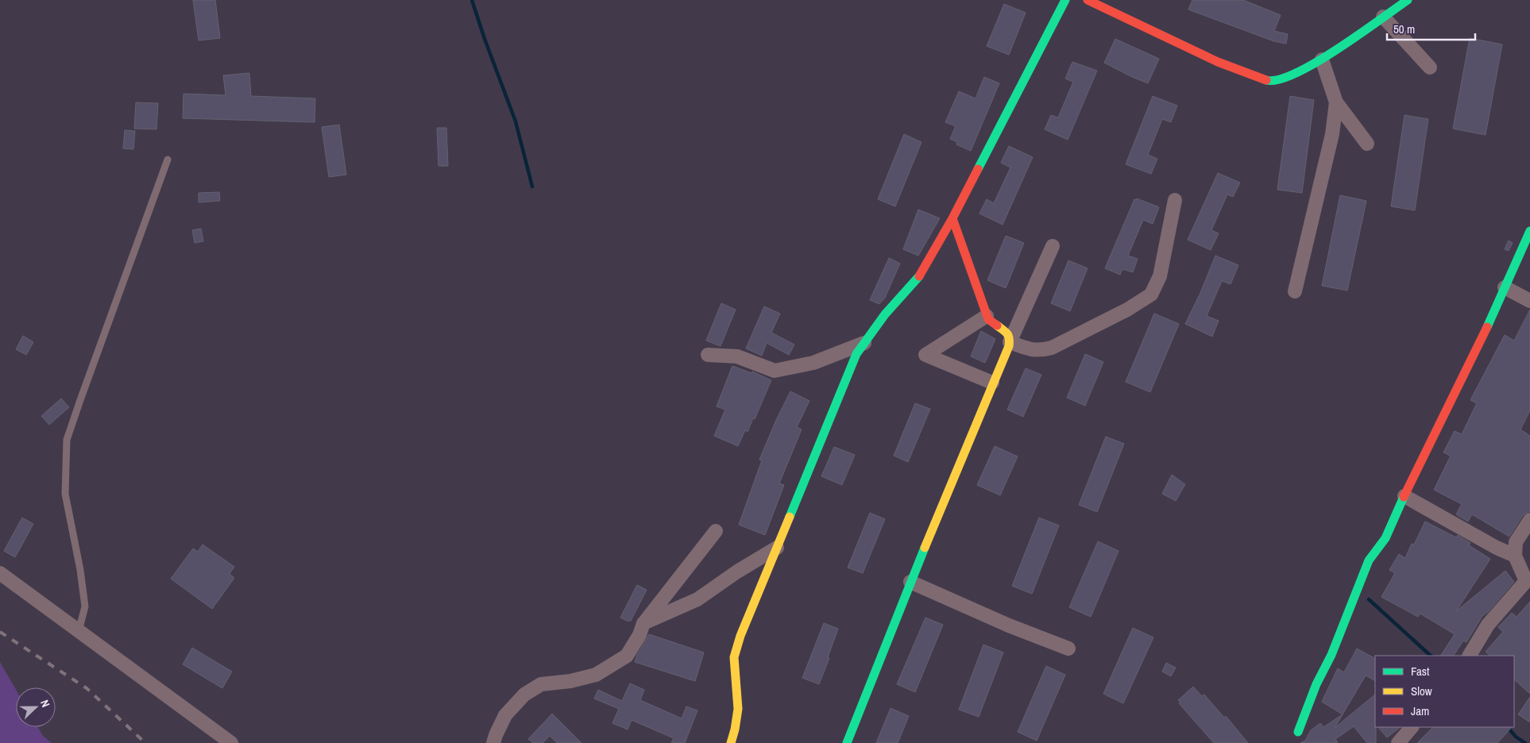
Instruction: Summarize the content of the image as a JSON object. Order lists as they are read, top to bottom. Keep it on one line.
{"legend":["Fast","Slow","Jam"],"scale_bar":"50 m","north":"right"}
